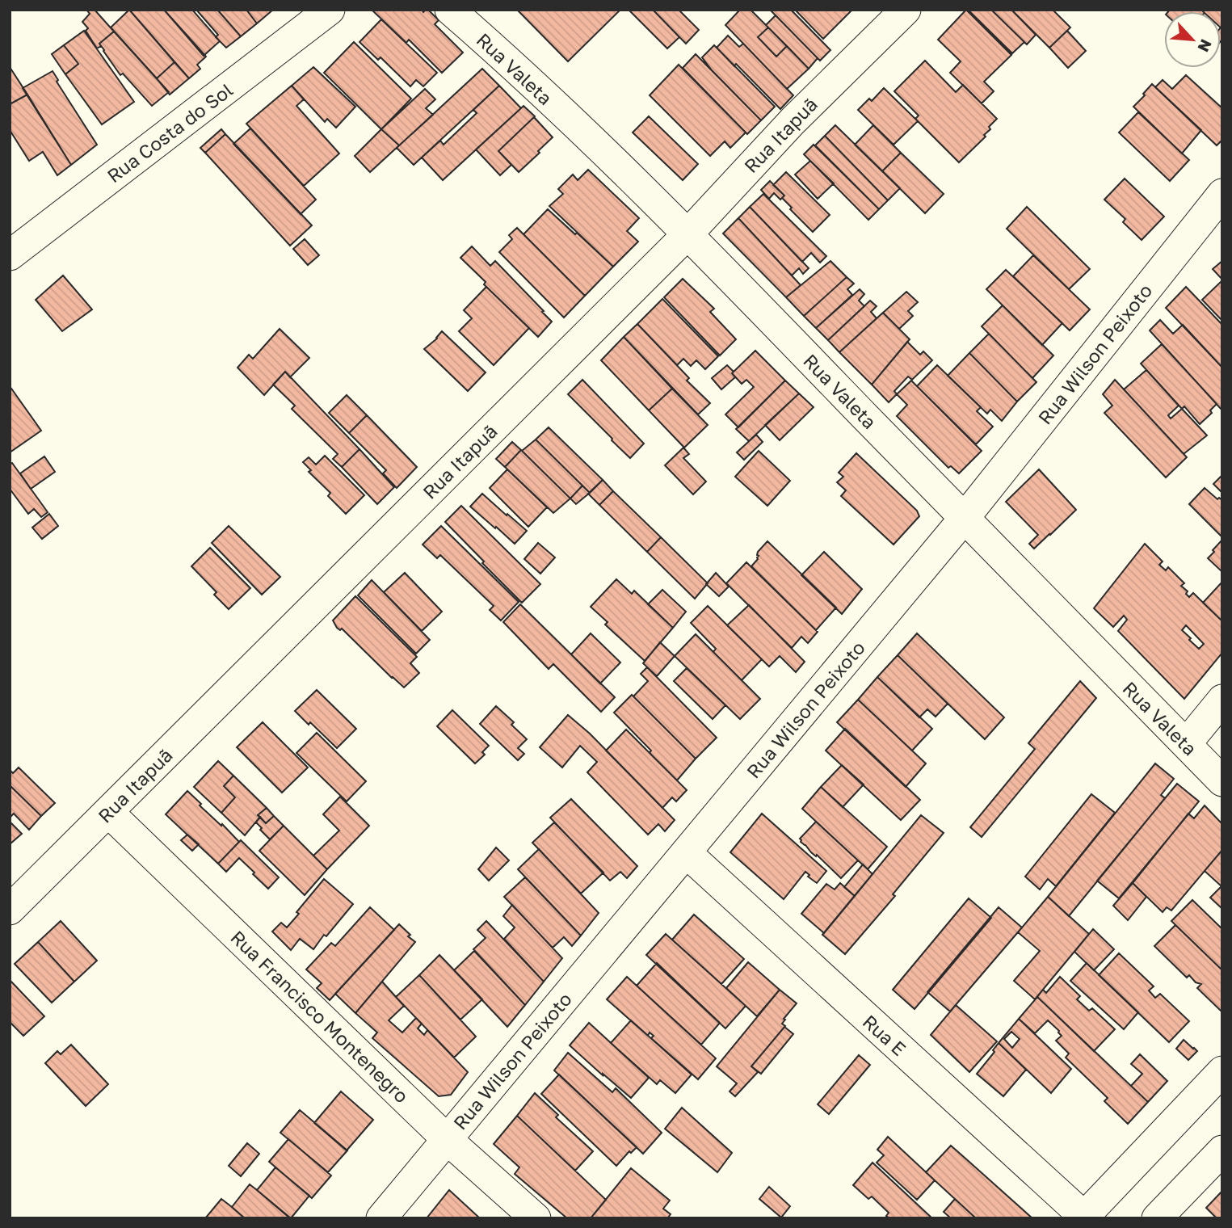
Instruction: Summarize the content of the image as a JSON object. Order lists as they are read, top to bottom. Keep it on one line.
{"streets":{"street":["Rua Valeta","Rua Costa do Sol","Rua Itapuã","Rua Wilson Peixoto","Rua Francisco Montenegro","Rua E"]},"crossings":[["Rua Valeta","Rua Itapuã"],["Rua Valeta","Rua Wilson Peixoto"],["Rua Itapuã","Rua Francisco Montenegro"],["Rua Wilson Peixoto","Rua Francisco Montenegro"],["Rua Wilson Peixoto","Rua E"]],"north":"bottom right"}
